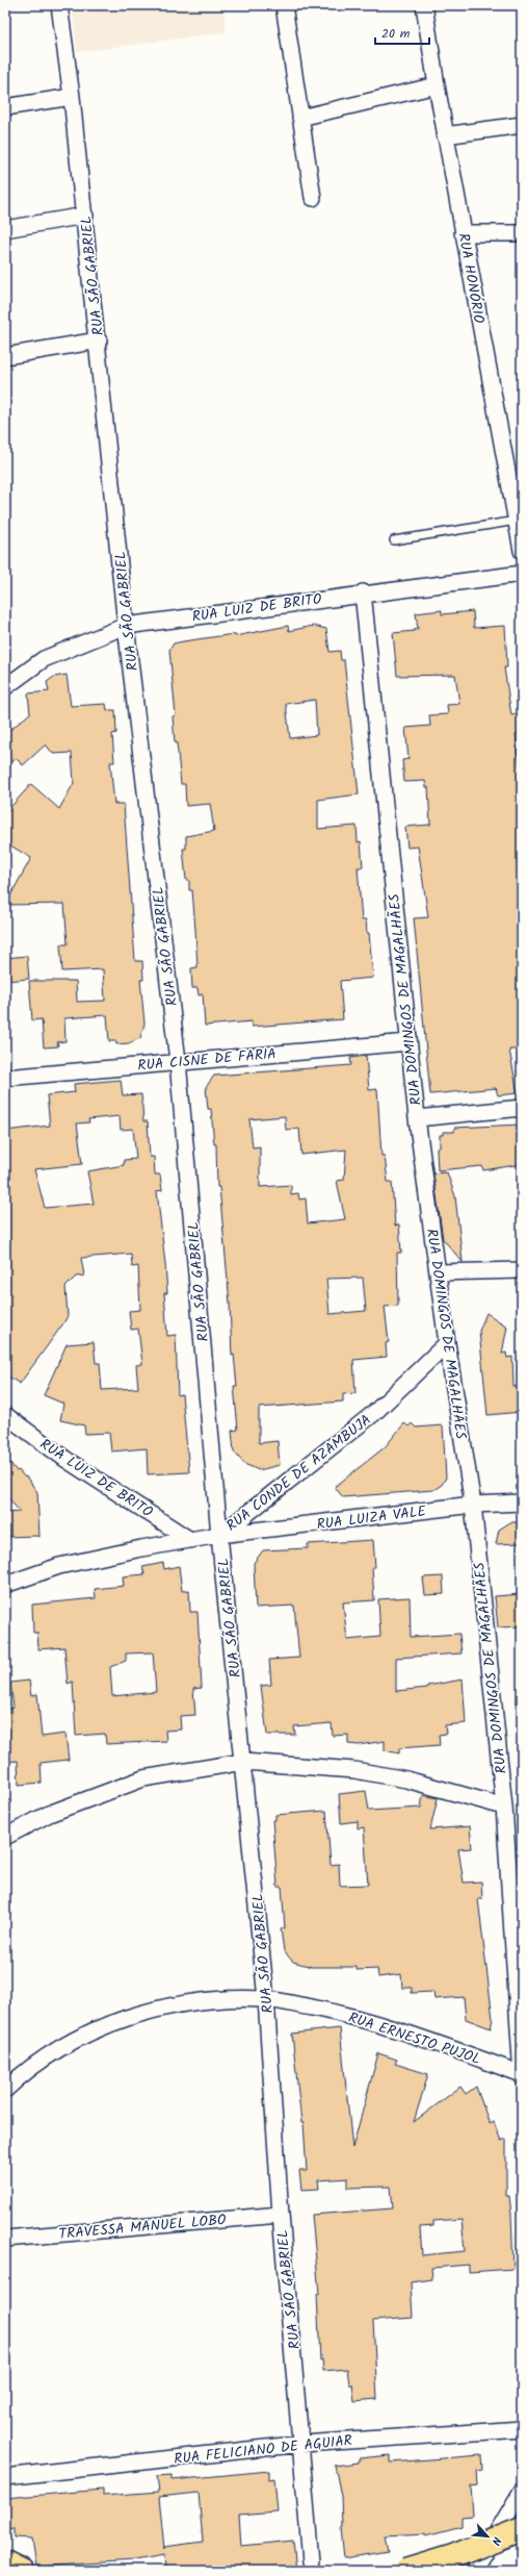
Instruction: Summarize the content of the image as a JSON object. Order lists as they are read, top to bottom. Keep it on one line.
{"streets":{"street":["RUA SÃO GABRIEL","RUA HONÓRIO","RUA LUIZ DE BRITO","RUA DOMINGOS DE MAGALHÃES","RUA CISNE DE FARIA","RUA CONDE DE AZAMBUJA","RUA LUIZA VALE","RUA ERNESTO PUJOL","TRAVESSA MANUEL LOBO","RUA FELICIANO DE AGUIAR"]},"crossings":[["RUA SÃO GABRIEL","RUA LUIZ DE BRITO"],["RUA SÃO GABRIEL","RUA CISNE DE FARIA"],["RUA SÃO GABRIEL","RUA CONDE DE AZAMBUJA"],["RUA SÃO GABRIEL","RUA LUIZA VALE"],["RUA SÃO GABRIEL","RUA ERNESTO PUJOL"],["RUA SÃO GABRIEL","TRAVESSA MANUEL LOBO"],["RUA SÃO GABRIEL","RUA FELICIANO DE AGUIAR"],["RUA LUIZ DE BRITO","RUA DOMINGOS DE MAGALHÃES"],["RUA LUIZ DE BRITO","RUA CONDE DE AZAMBUJA"],["RUA DOMINGOS DE MAGALHÃES","RUA CISNE DE FARIA"],["RUA DOMINGOS DE MAGALHÃES","RUA CONDE DE AZAMBUJA"],["RUA DOMINGOS DE MAGALHÃES","RUA LUIZA VALE"],["RUA DOMINGOS DE MAGALHÃES","RUA ERNESTO PUJOL"],["RUA CONDE DE AZAMBUJA","RUA LUIZA VALE"]],"scale_bar":"20 m","north":"bottom right"}
